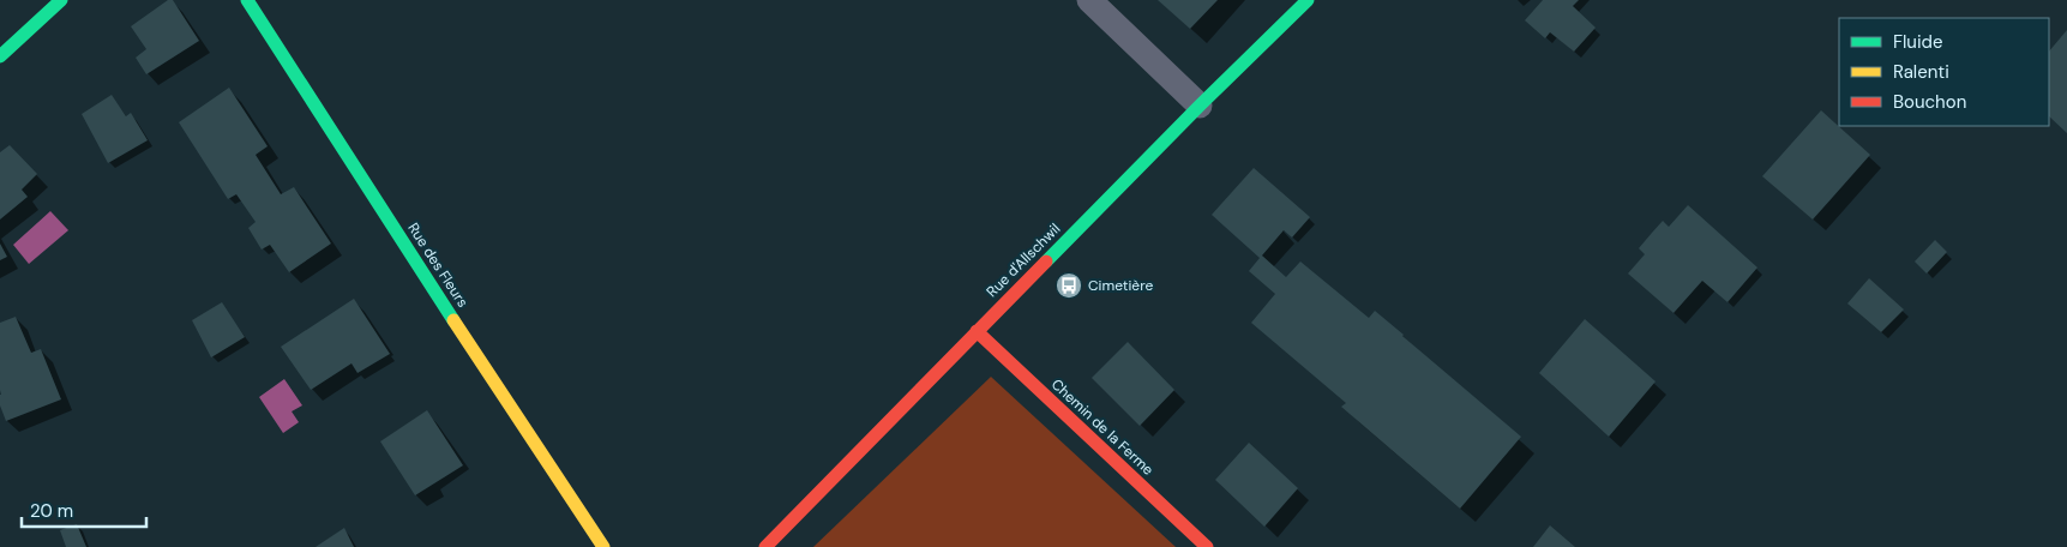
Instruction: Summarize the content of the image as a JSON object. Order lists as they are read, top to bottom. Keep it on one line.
{"streets":{"street":["Rue d'Allschwil","Rue des Fleurs","Chemin de la Ferme"]},"crossings":[["Rue d'Allschwil","Chemin de la Ferme"]],"places":{"bus stop":["Cimetière"]},"legend":["Fluide","Ralenti","Bouchon"],"scale_bar":"20 m"}
